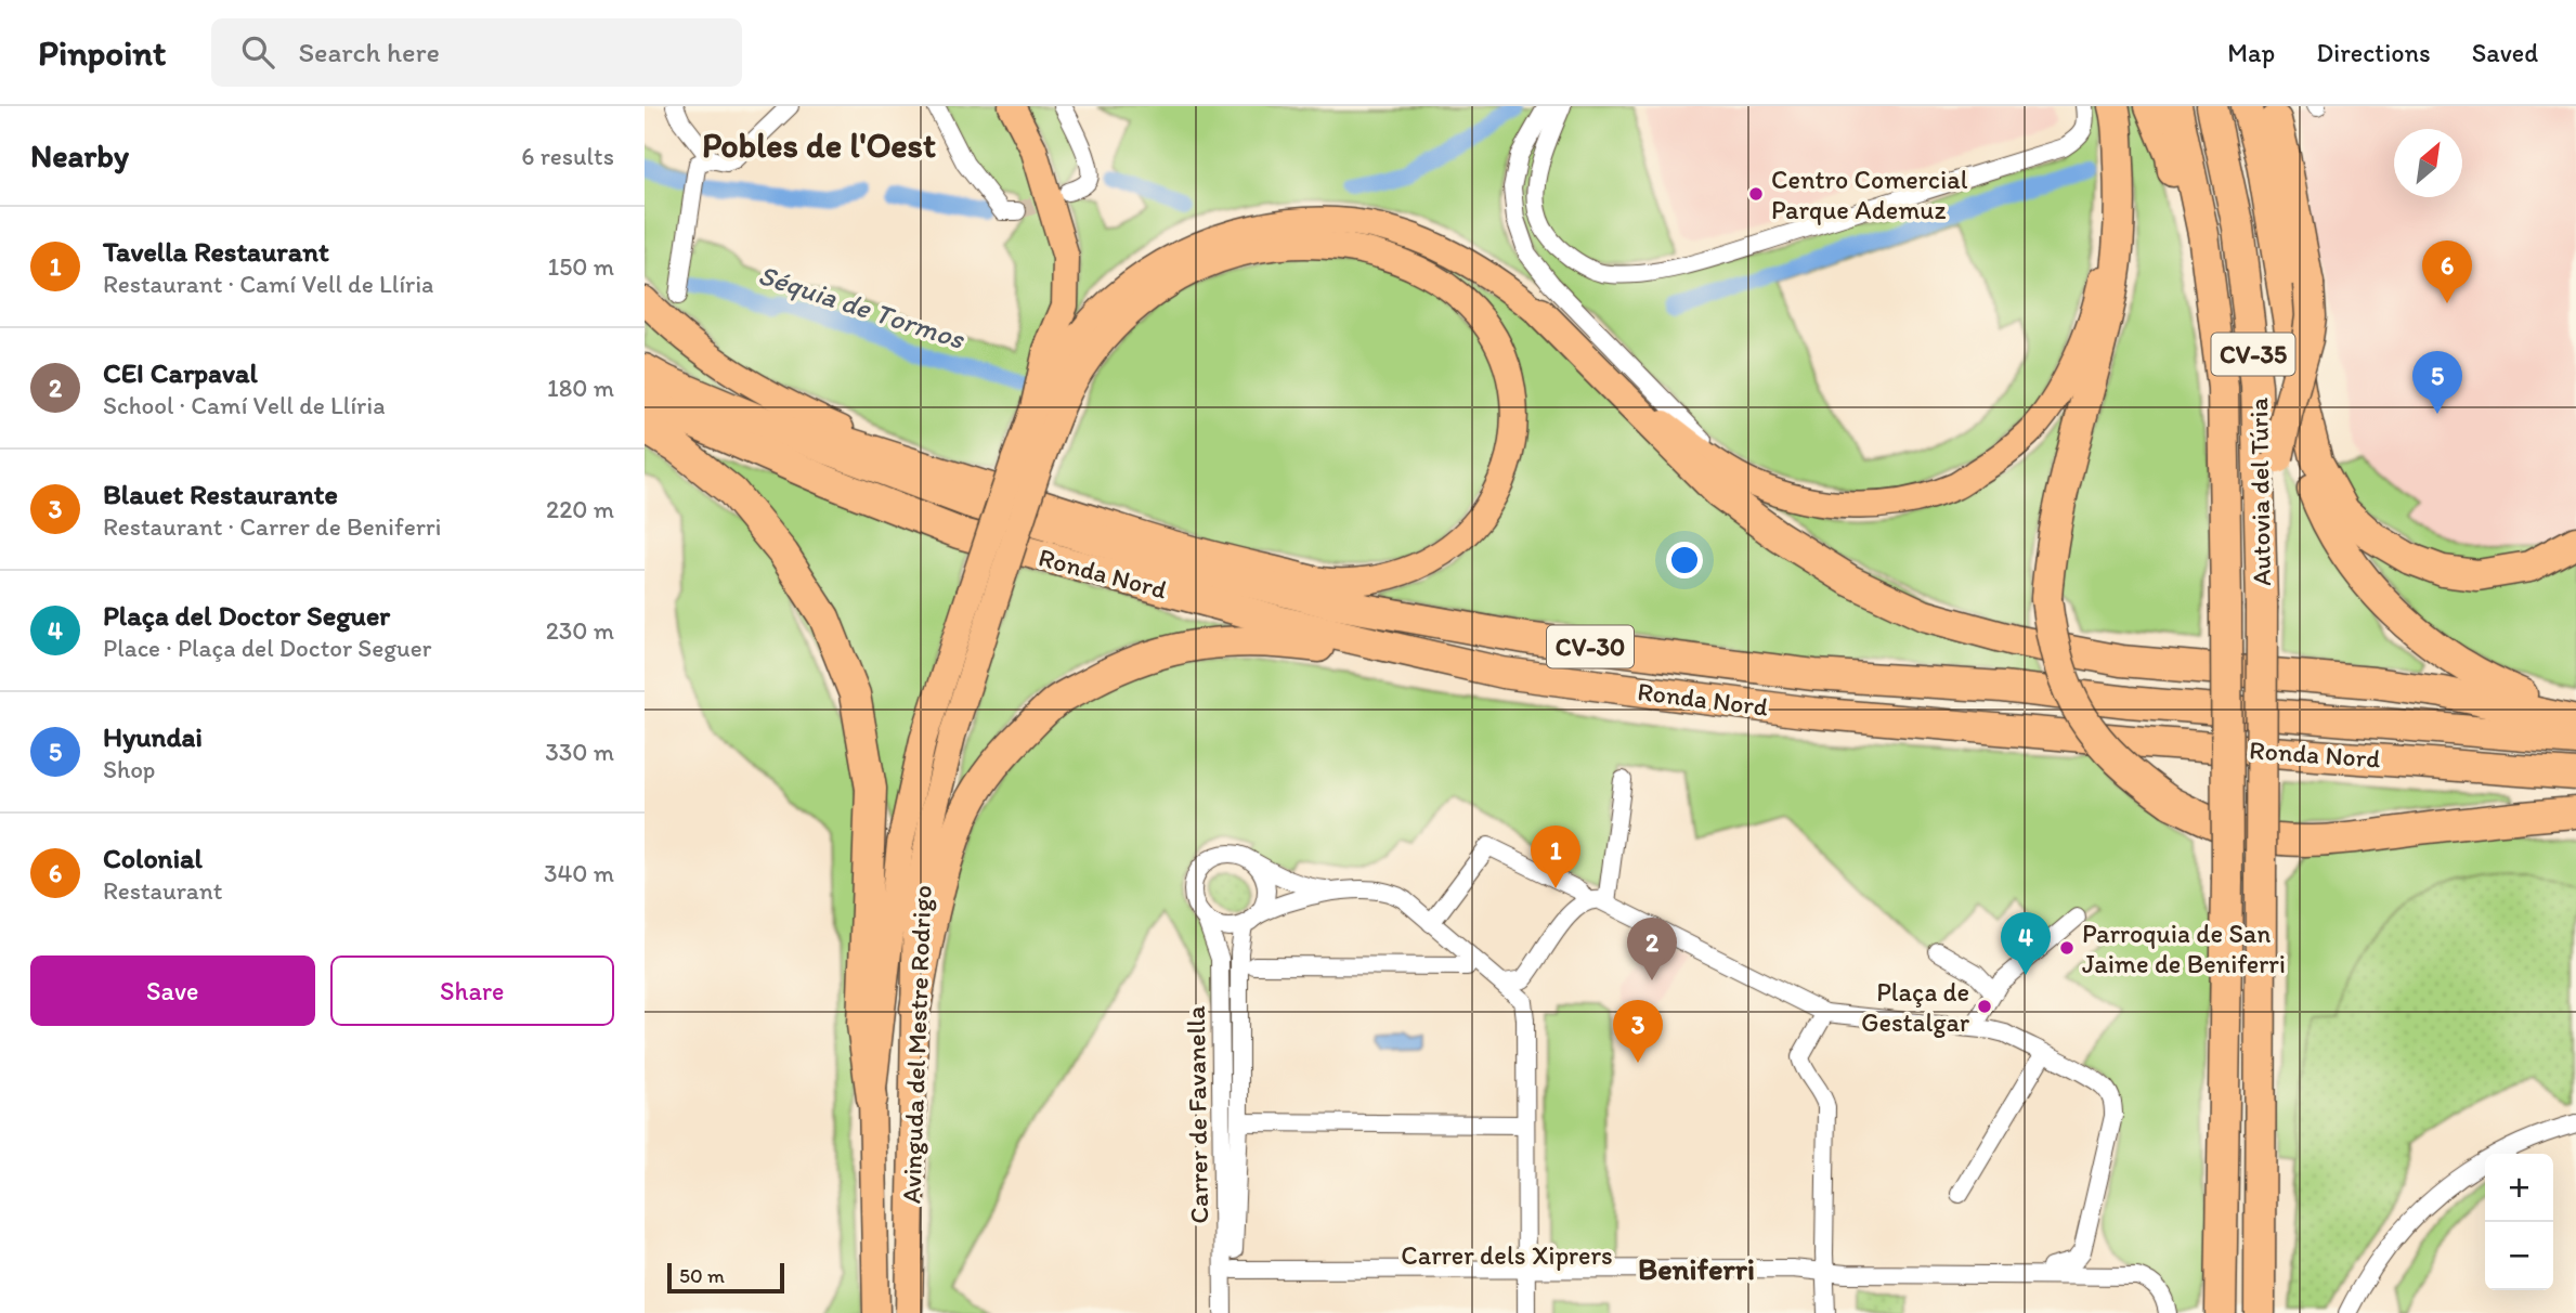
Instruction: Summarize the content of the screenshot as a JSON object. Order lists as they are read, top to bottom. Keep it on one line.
{"streets":{"highway":["CV-35","Autovia del Túria","Ronda Nord","CV-30"],"main road":["Avinguda del Mestre Rodrigo"],"street":["Carrer de Favanella","Carrer dels Xiprers"]},"crossings":[["Carrer de Favanella","Carrer dels Xiprers"]],"districts":["Pobles de l'Oest","Beniferri"],"water":["Séquia de Tormos"],"places":["Centro Comercial Parque Ademuz","Parroquia de San Jaime de Beniferri","Plaça de Gestalgar"],"scale_bar":"50 m","north":"top right","page":{"header":"Pinpoint","search":"Search here","nav":["Map","Directions","Saved"],"heading":["Nearby","6 results"],"list":[{"mark":"1","name":"Tavella Restaurant","note":"Restaurant · Camí Vell de Llíria","value":"150 m"},{"mark":"2","name":"CEI Carpaval","note":"School · Camí Vell de Llíria","value":"180 m"},{"mark":"3","name":"Blauet Restaurante","note":"Restaurant · Carrer de Beniferri","value":"220 m"},{"mark":"4","name":"Plaça del Doctor Seguer","note":"Place · Plaça del Doctor Seguer","value":"230 m"},{"mark":"5","name":"Hyundai","note":"Shop","value":"330 m"},{"mark":"6","name":"Colonial","note":"Restaurant","value":"340 m"}],"pins":["6","5","1","4","2","3"],"buttons":["Save","Share"],"map_buttons":["+","−"],"scale":"50 m"}}
